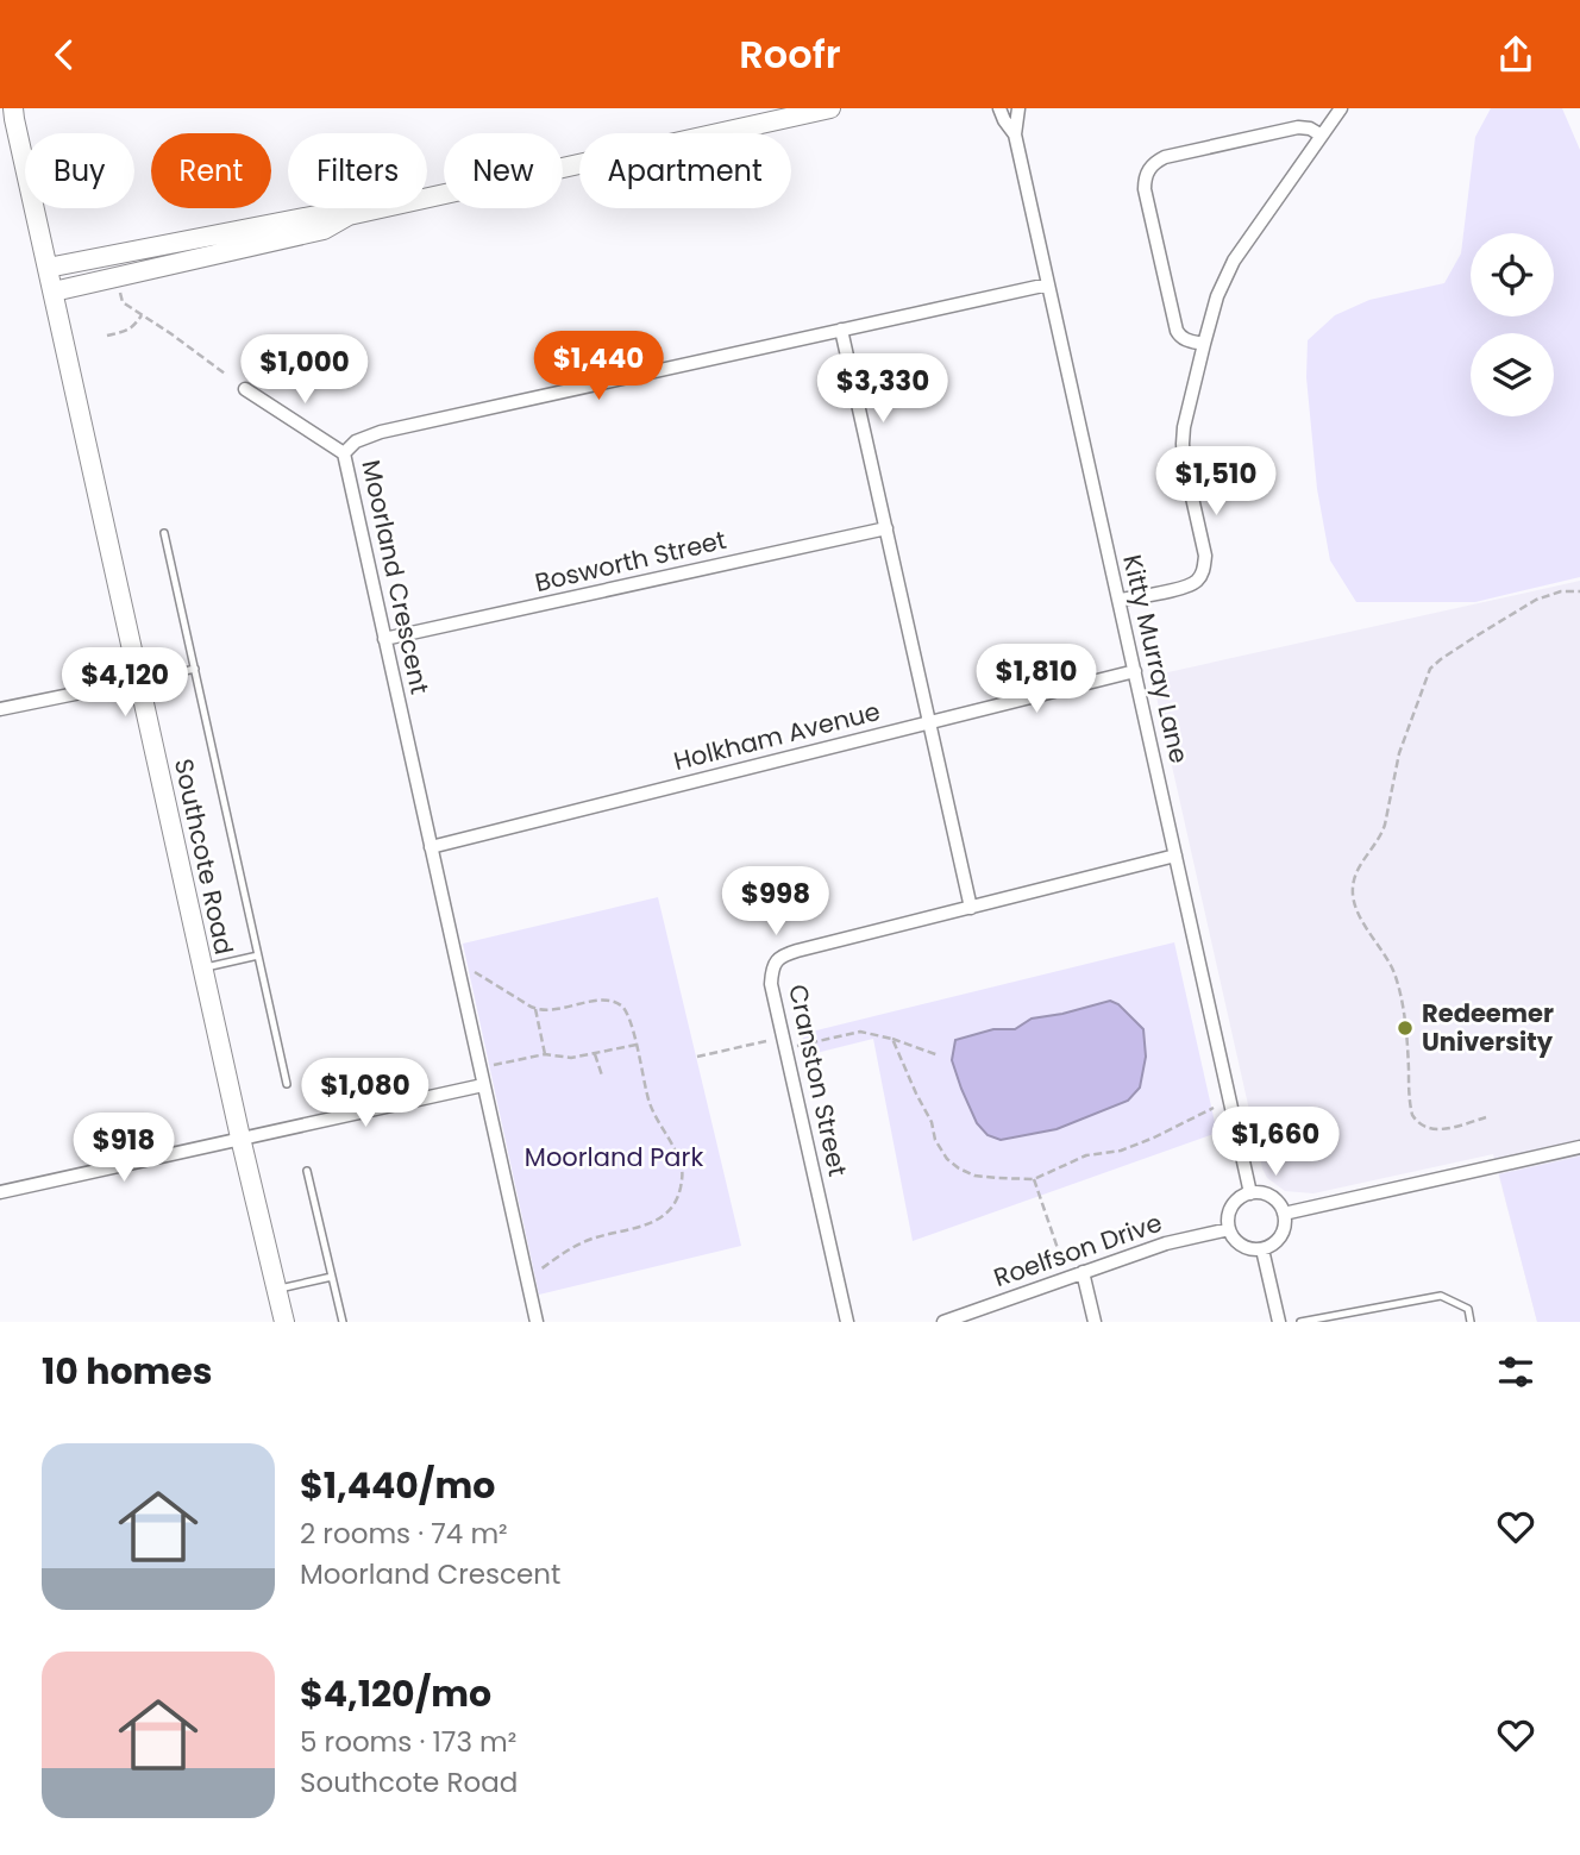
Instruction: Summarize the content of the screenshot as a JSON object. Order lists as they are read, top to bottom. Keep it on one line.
{"streets":{"main road":["Southcote Road"],"street":["Bosworth Street","Moorland Crescent","Kitty Murray Lane","Holkham Avenue","Cranston Street","Roelfson Drive"]},"crossings":[["Bosworth Street","Moorland Crescent"],["Moorland Crescent","Kitty Murray Lane"],["Moorland Crescent","Holkham Avenue"],["Kitty Murray Lane","Holkham Avenue"],["Kitty Murray Lane","Cranston Street"],["Kitty Murray Lane","Roelfson Drive"]],"parks":["Moorland Park"],"places":["Redeemer University"],"page":{"header":"Roofr","chip":["Buy","Rent","Filters","New","Apartment"],"price":["$1,440","$1,000","$3,330","$1,510","$1,810","$4,120","$998","$1,080","$1,660","$918"],"heading":"10 homes","list":[{"name":"$1,440/mo","note":"2 rooms · 74 m² · Moorland Crescent"},{"name":"$4,120/mo","note":"5 rooms · 173 m² · Southcote Road"}]}}
